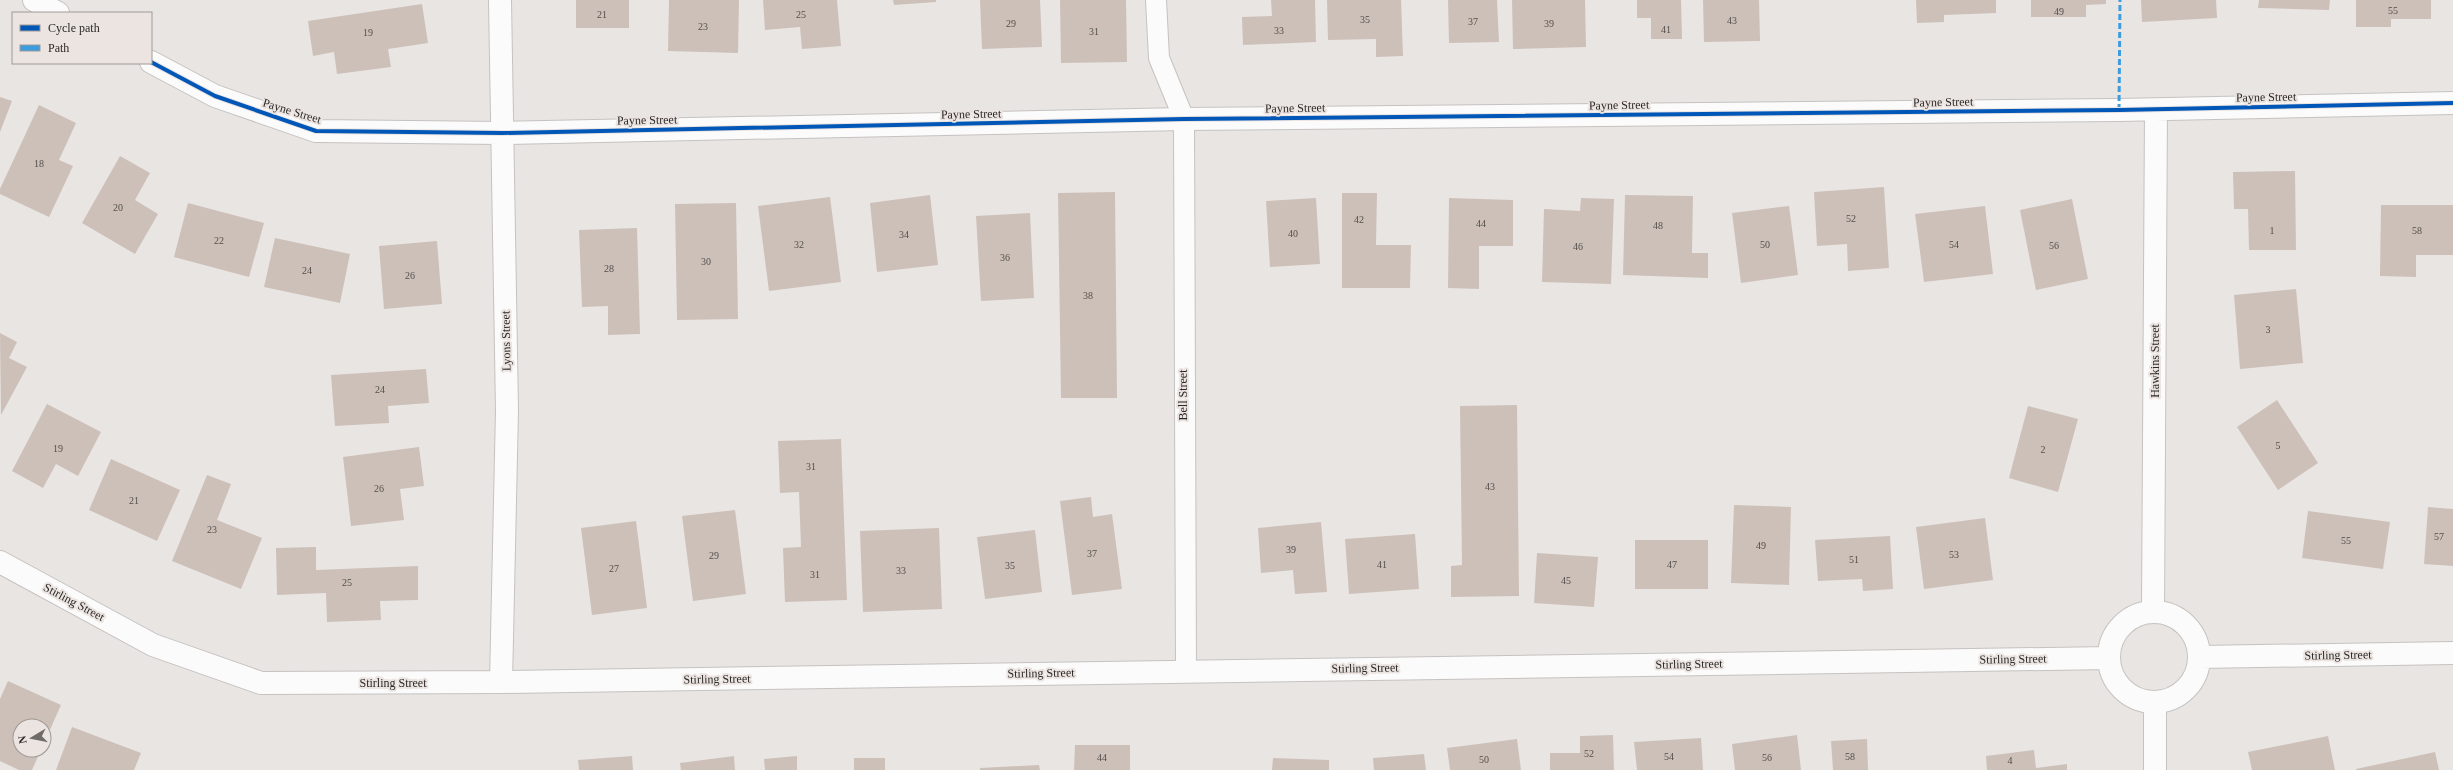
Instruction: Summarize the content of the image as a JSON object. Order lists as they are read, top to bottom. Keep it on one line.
{"streets":{"street":["Payne Street","Lyons Street","Hawkins Street","Stirling Street"],"lane":["Bell Street"]},"crossings":[["Payne Street","Lyons Street"],["Payne Street","Hawkins Street"],["Payne Street","Bell Street"],["Lyons Street","Stirling Street"],["Hawkins Street","Stirling Street"],["Bell Street","Stirling Street"]],"house_numbers":["55","49","21","25","35","43","37","29","39","23","41","33","31","19","18","20","52","42","44","48","1","58","40","34","22","32","50","54","56","46","36","30","28","24","26","38","3","24","5","19","2","31","43","26","21","23","57","55","49","39","37","53","29","51","41","47","35","27","33","31","45","25","52","54","58","44","56","50","4"],"legend":["Cycle path","Path"],"north":"left"}
